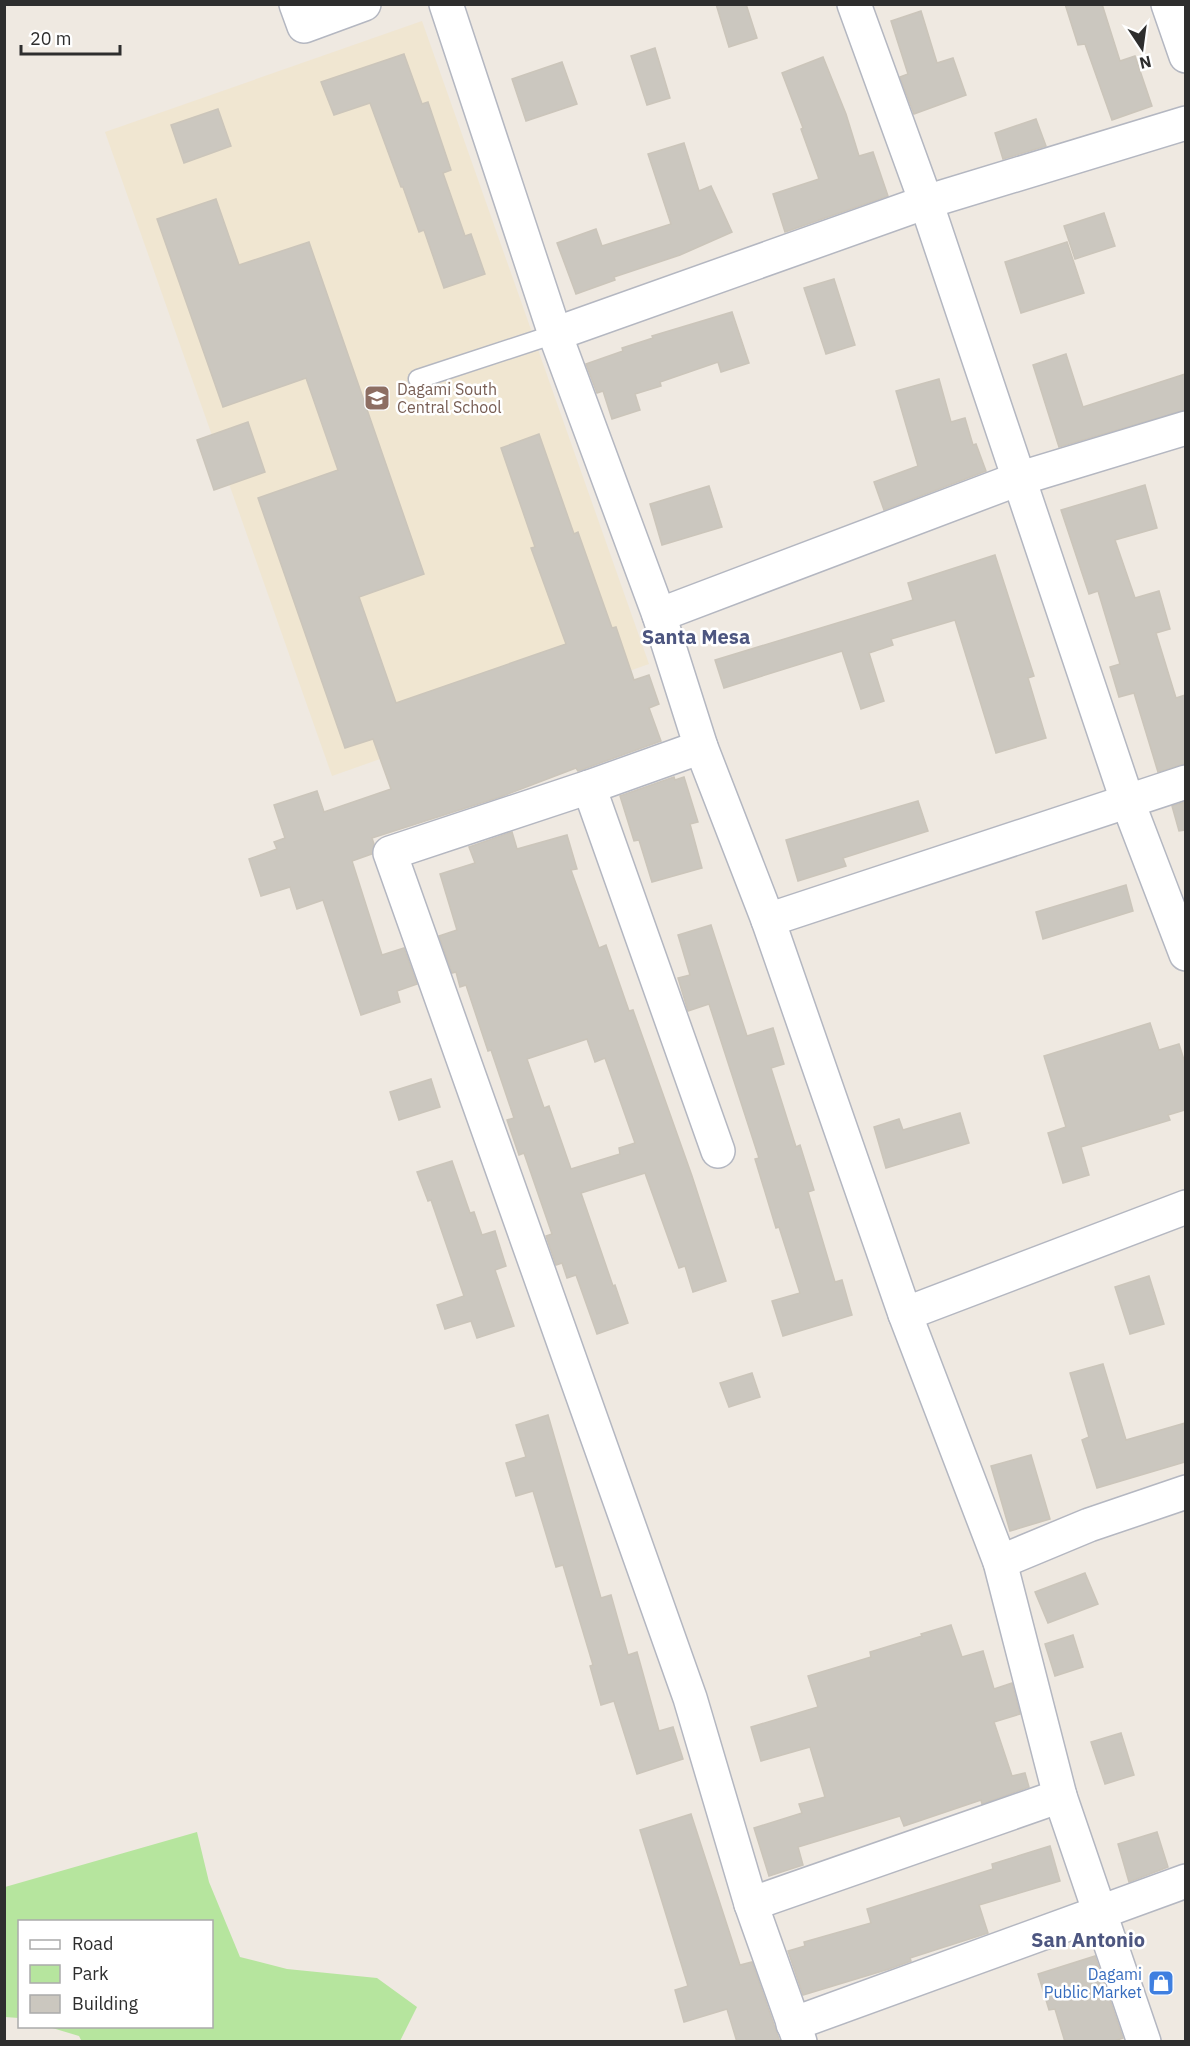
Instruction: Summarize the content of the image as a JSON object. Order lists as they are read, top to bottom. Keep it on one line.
{"districts":["Santa Mesa","San Antonio"],"places":{"school or university":["Dagami South Central School"],"shop":["Dagami Public Market"]},"legend":["Road","Park","Building"],"scale_bar":"20 m","north":"bottom"}
